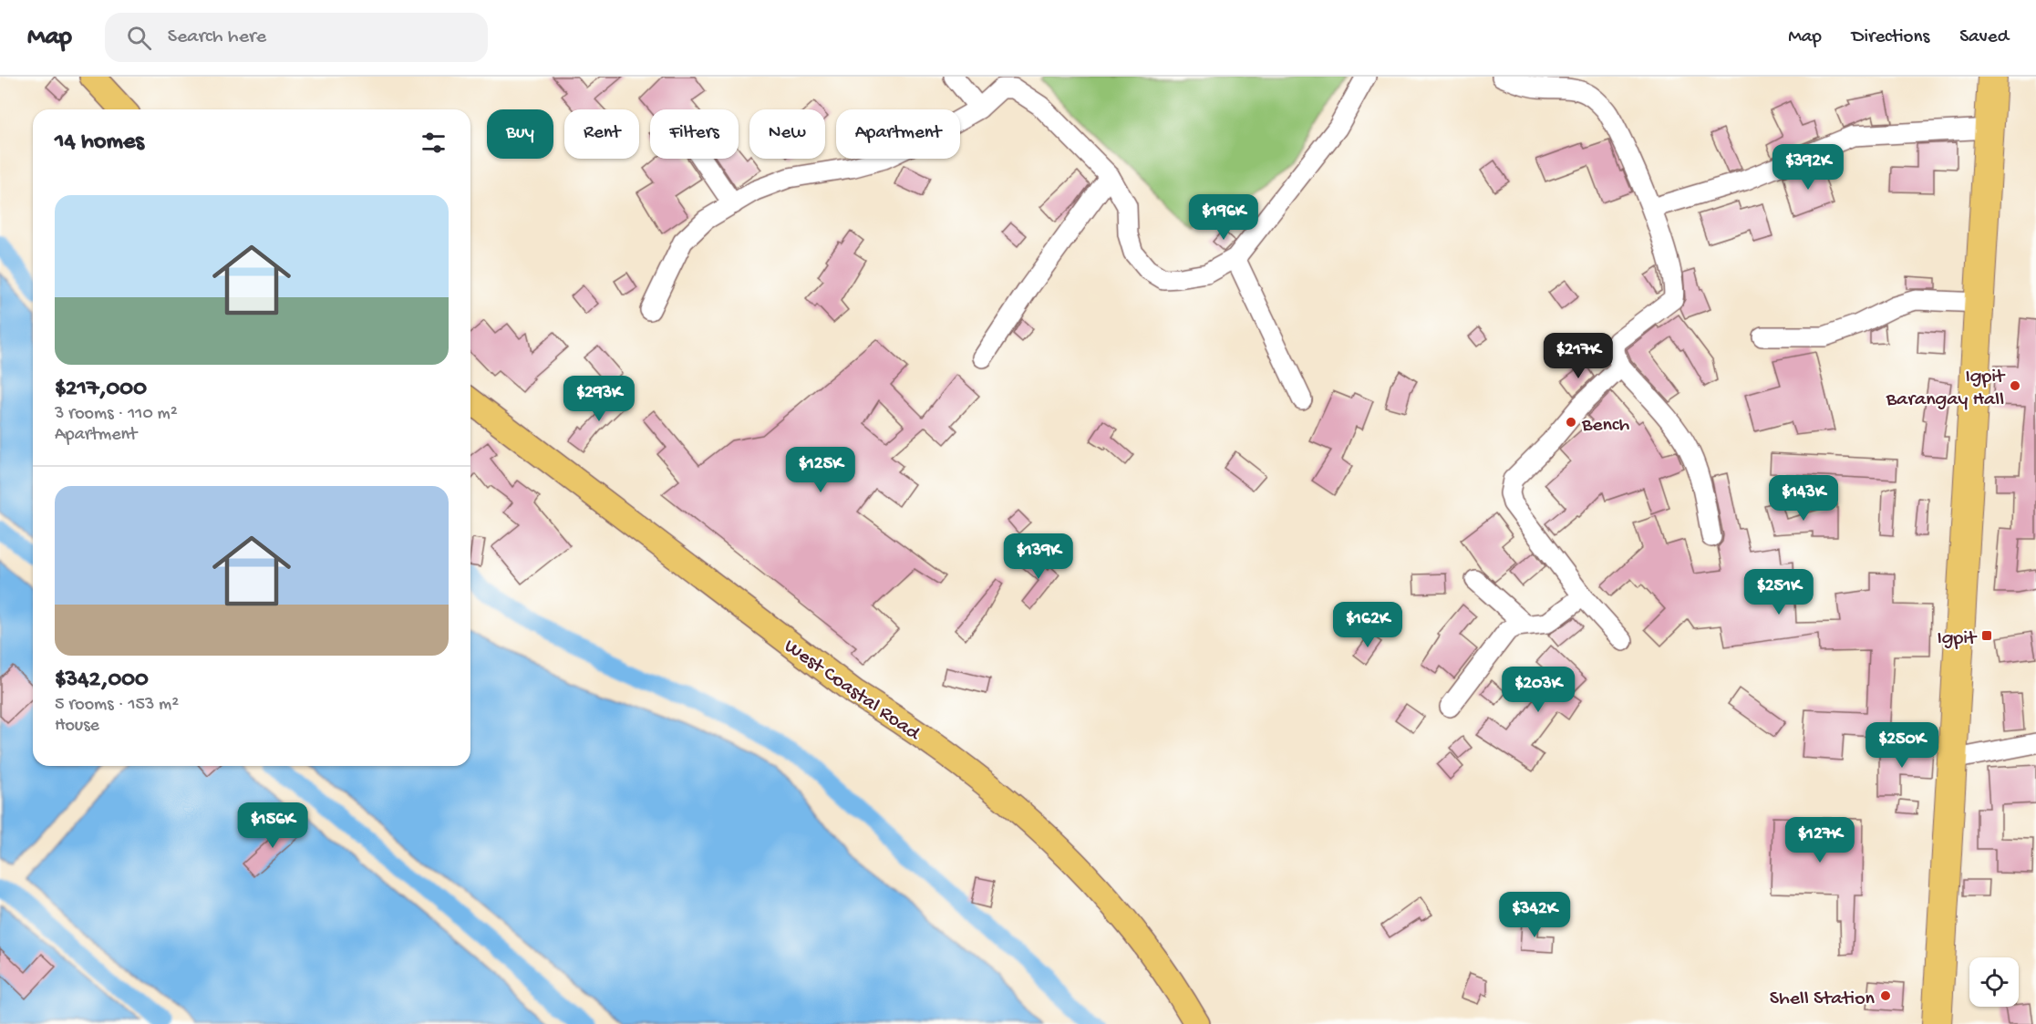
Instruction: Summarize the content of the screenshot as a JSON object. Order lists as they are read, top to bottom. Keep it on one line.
{"streets":{"main road":["West Coastal Road"]},"places":{"other":["Igpit Barangay Hall","Bench","Shell Station"],"transit":["Igpit"]},"page":{"header":"Map","search":"Search here","nav":["Map","Directions","Saved"],"chip":["Buy","Rent","Filters","New","Apartment"],"heading":"14 homes","price":["$392K","$196K","$217K","$293K","$125K","$143K","$139K","$251K","$162K","$203K","$250K","$156K","$127K","$342K"],"list":[{"name":"$217,000","note":"3 rooms · 110 m² · Apartment"},{"name":"$342,000","note":"5 rooms · 153 m² · House"}]}}
